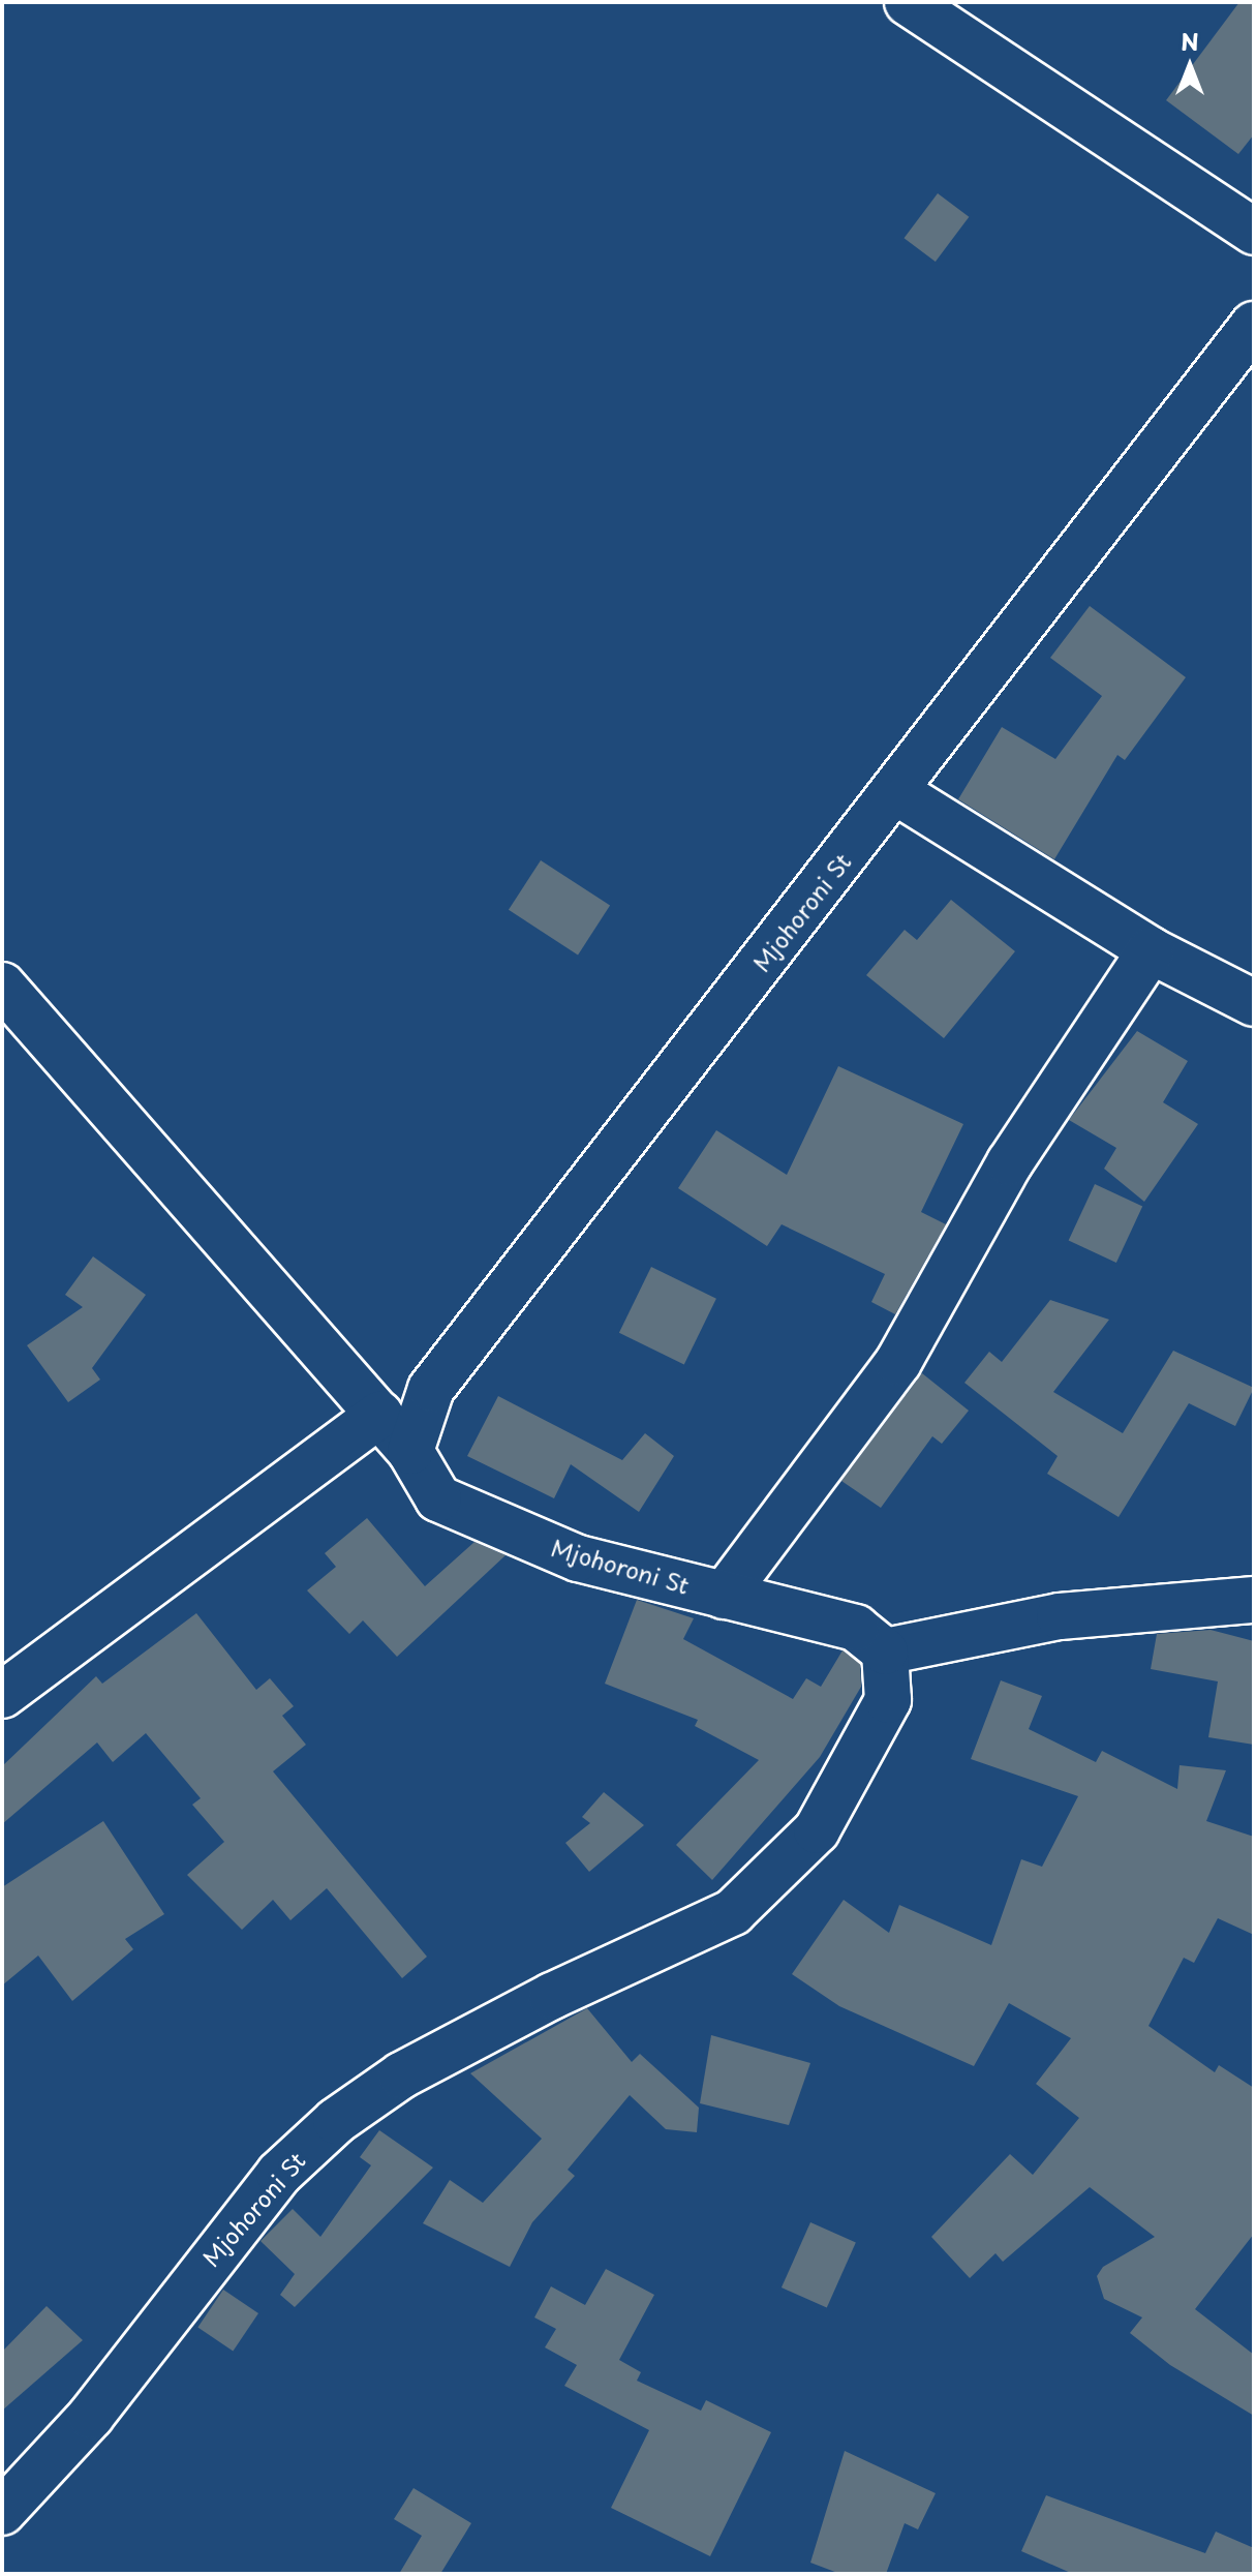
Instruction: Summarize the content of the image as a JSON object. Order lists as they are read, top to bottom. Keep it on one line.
{"streets":{"street":["Mjohoroni St"]},"north":"top"}
